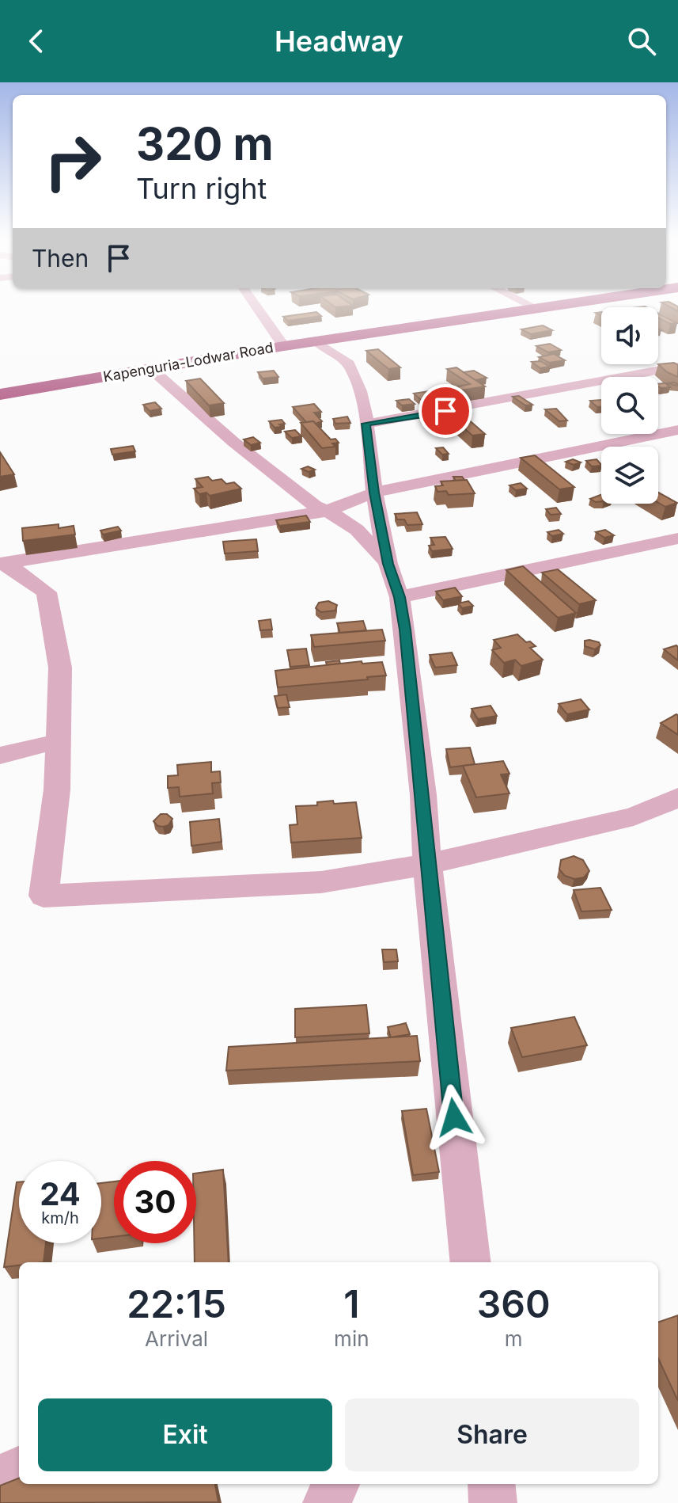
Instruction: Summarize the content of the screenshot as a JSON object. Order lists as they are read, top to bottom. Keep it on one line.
{"streets":{"highway":["Kapenguria-Lodwar Road"]},"page":{"header":"Headway","turn":["320 m","Turn right"],"then":"Then","speed":"24 km/h","limit":"30","eta":["22:15","Arrival","1","min","360","m"],"buttons":["Exit","Share"]}}
